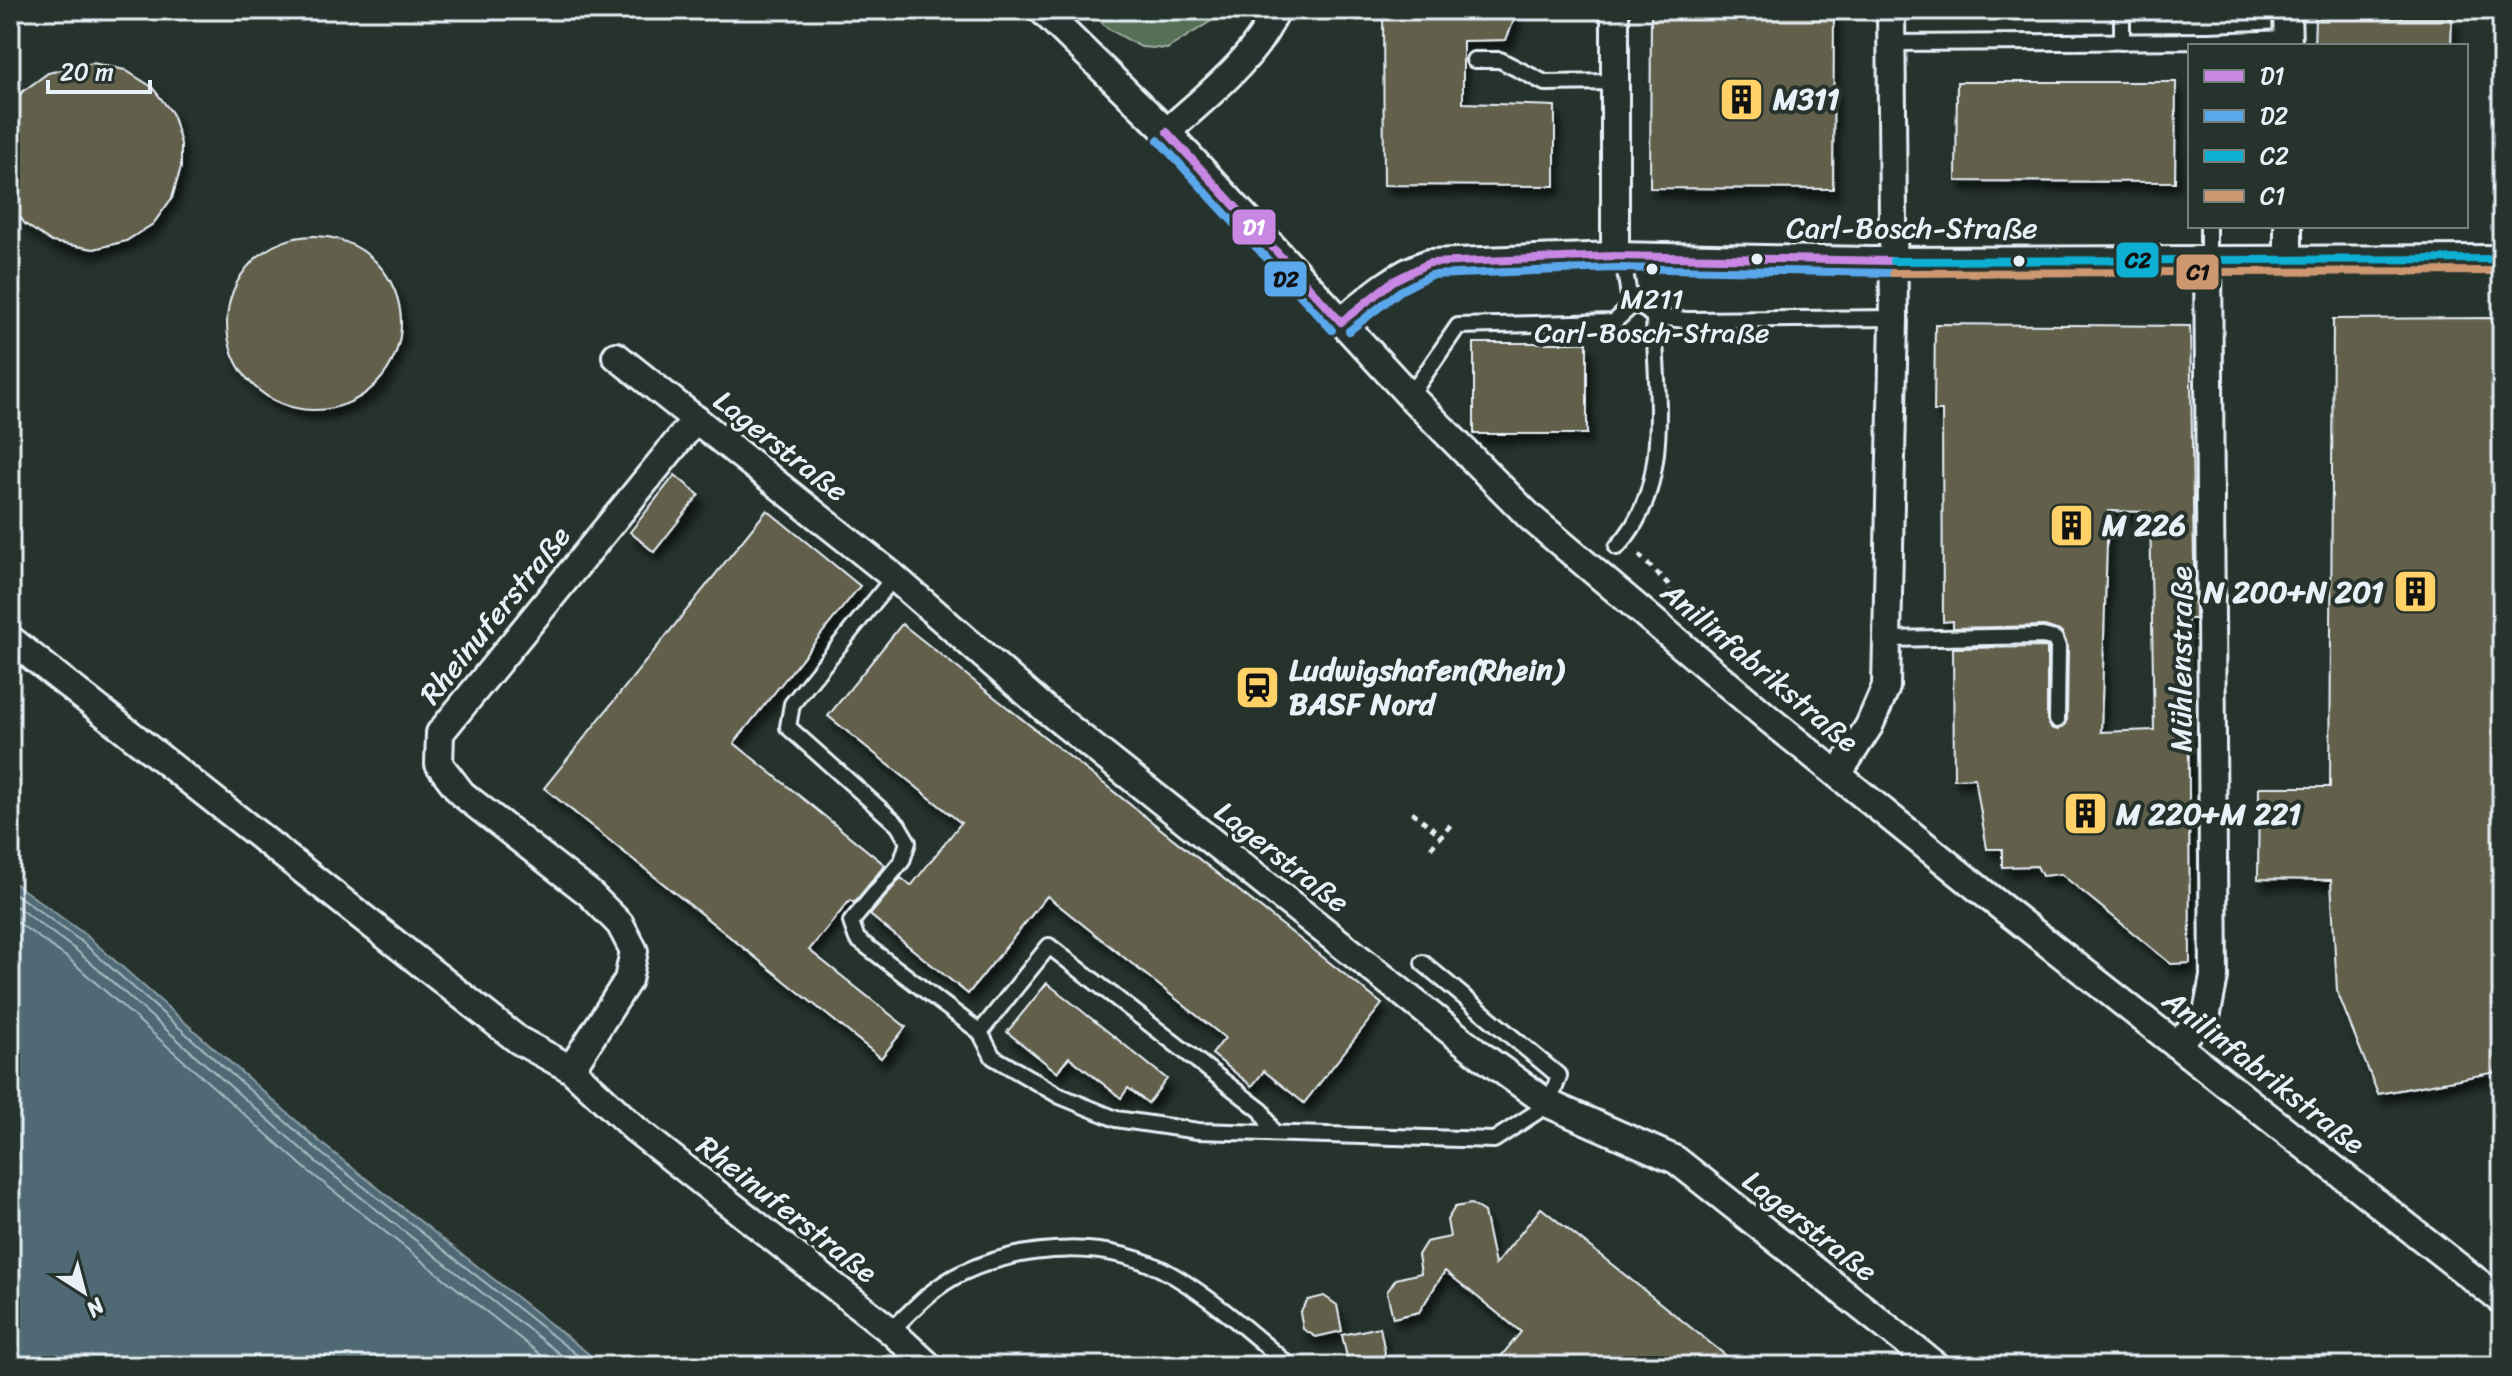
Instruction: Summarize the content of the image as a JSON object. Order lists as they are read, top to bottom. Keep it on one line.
{"streets":{"street":["Carl-Bosch-Straße","Lagerstraße","Rheinuferstraße","Mühlenstraße","Anilinfabrikstraße"]},"crossings":[["Carl-Bosch-Straße","Mühlenstraße"],["Carl-Bosch-Straße","Anilinfabrikstraße"],["Lagerstraße","Rheinuferstraße"],["Mühlenstraße","Anilinfabrikstraße"]],"places":{"building":["M311","M 226","N 200+N 201","M 220+M 221"],"other":["M211 Carl-Bosch-Straße"],"station":["Ludwigshafen(Rhein) BASF Nord"]},"lines":["transit line D1","transit line D2","transit line C2","transit line C1"],"legend":["D1","D2","C2","C1"],"scale_bar":"20 m","north":"bottom right"}
